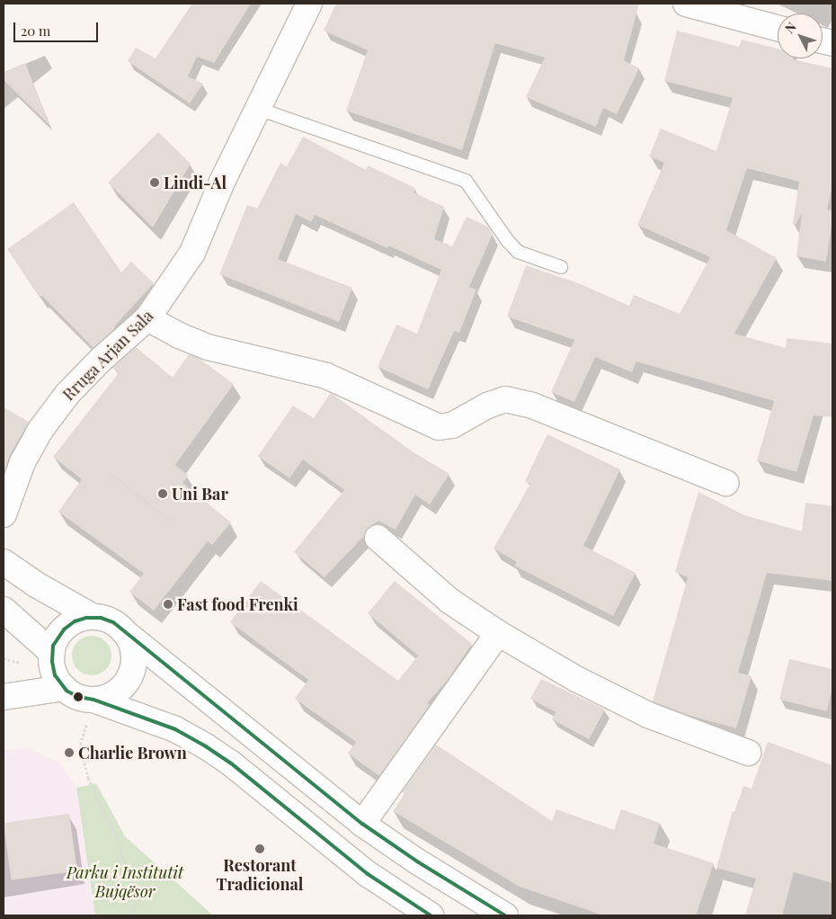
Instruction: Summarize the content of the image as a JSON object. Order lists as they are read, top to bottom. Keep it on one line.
{"streets":{"street":["Rruga Arjan Sala"]},"parks":["Parku i Institutit Bujqësor"],"places":["Lindi-Al","Uni Bar","Fast food Frenki","Charlie Brown","Restorant Tradicional"],"scale_bar":"20 m","north":"top left"}
